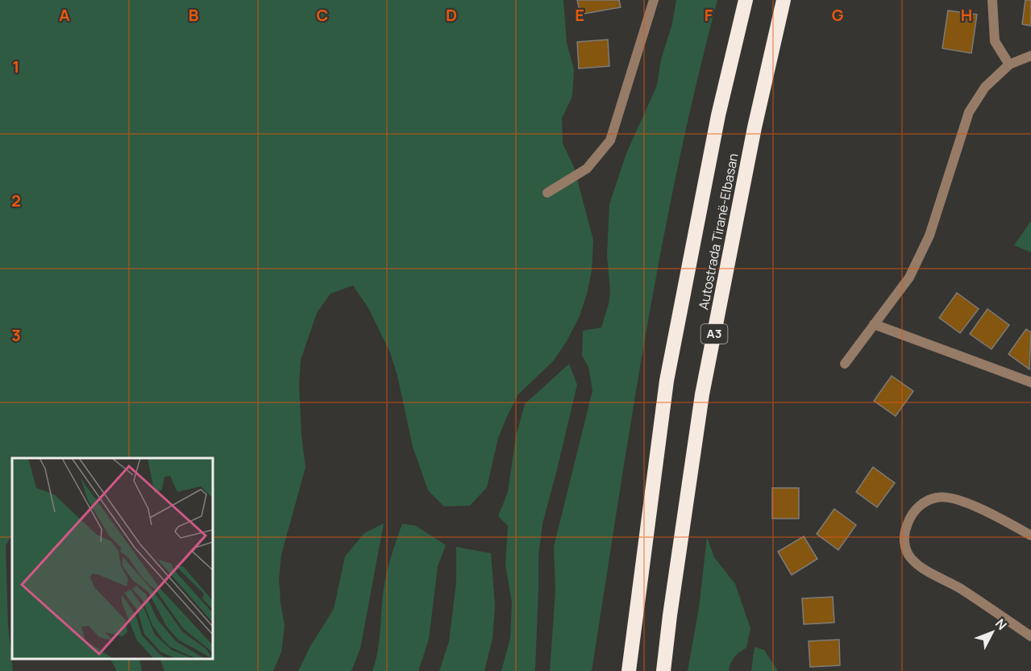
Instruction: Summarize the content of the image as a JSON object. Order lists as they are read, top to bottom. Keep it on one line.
{"streets":{"highway":["Autostrada Tiranë-Elbasan","A3"]},"north":"top right","grid":{"columns":["A","B","C","D","E","F","G","H"],"rows":["1","2","3"]}}
